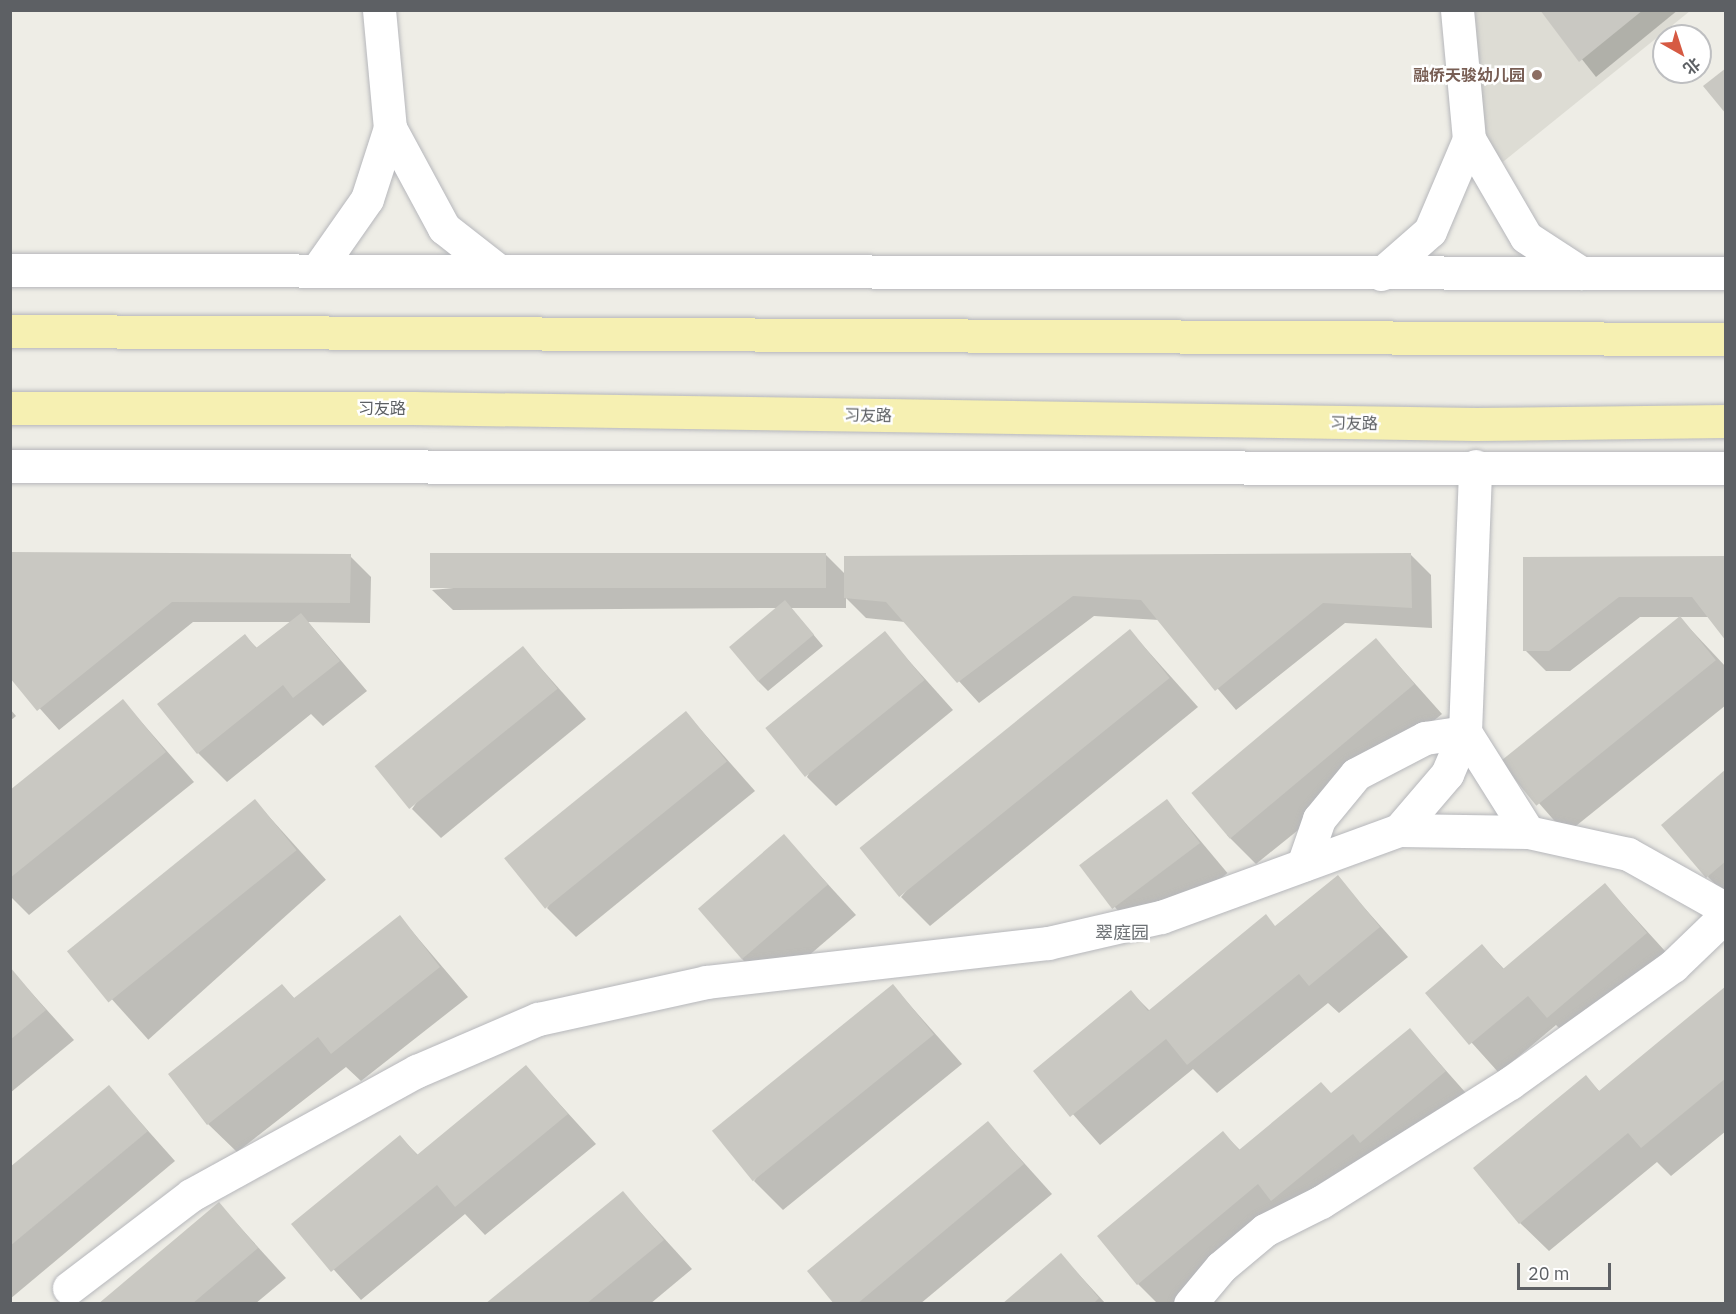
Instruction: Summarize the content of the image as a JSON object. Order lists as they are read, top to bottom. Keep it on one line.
{"streets":{"main road":["习友路"]},"districts":["翠庭园"],"places":["融侨天骏幼儿园"],"scale_bar":"20 m","north":"bottom right"}
